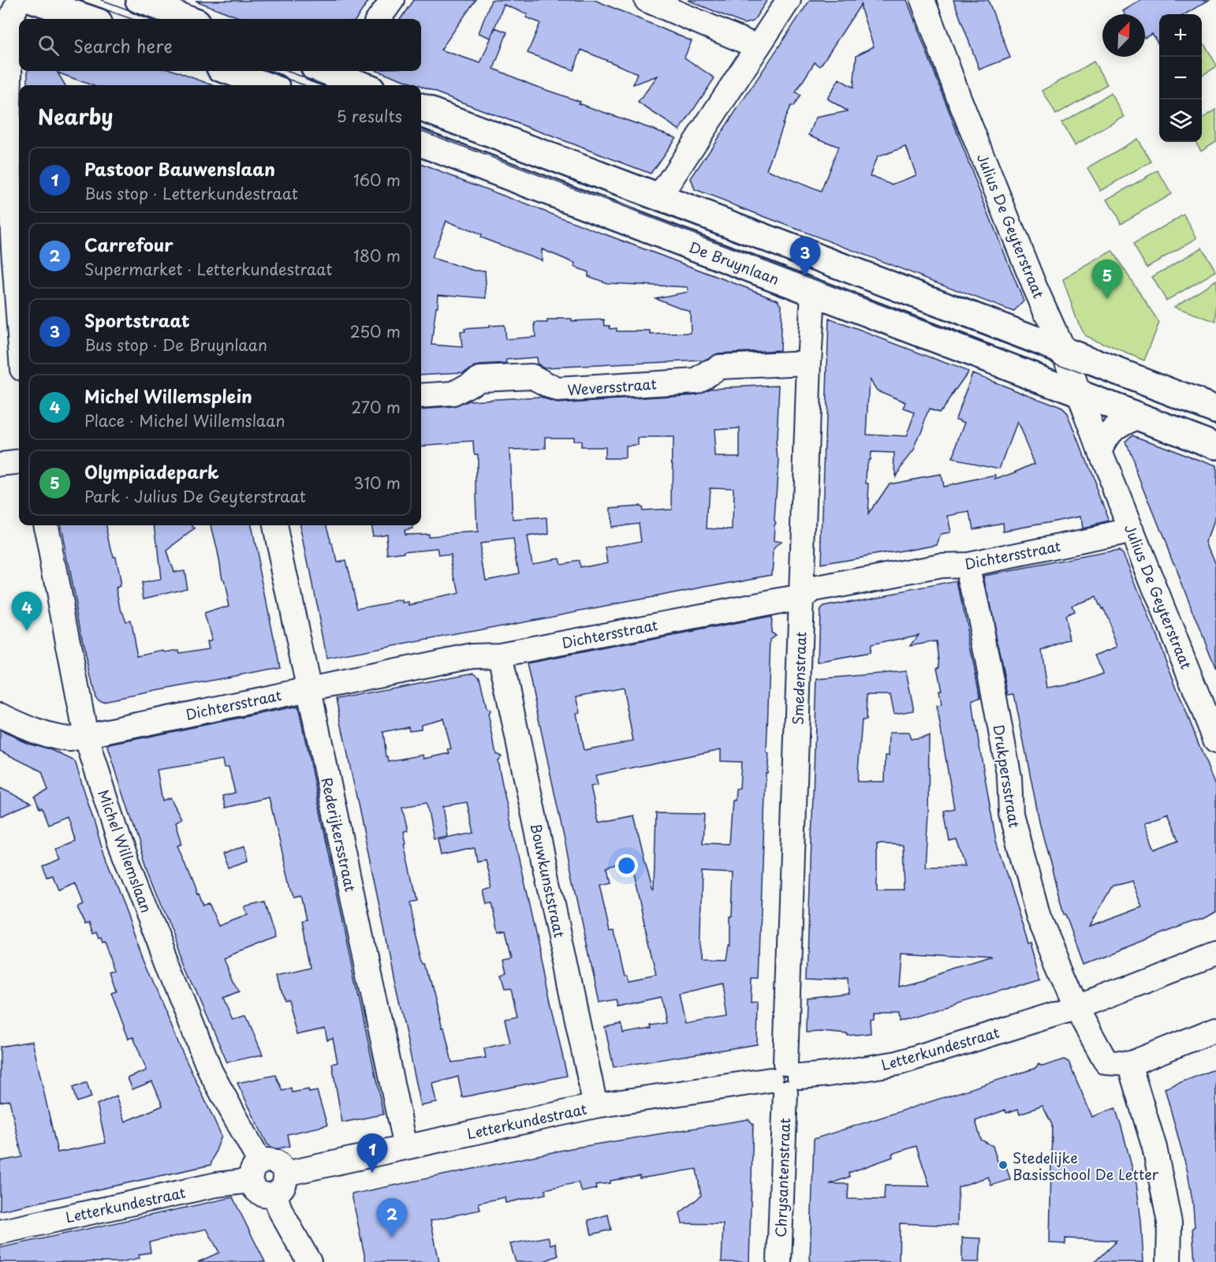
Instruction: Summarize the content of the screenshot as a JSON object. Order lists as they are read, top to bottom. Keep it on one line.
{"streets":{"main road":["De Bruynlaan"],"street":["Julius De Geyterstraat","Weversstraat","Dichtersstraat","Smedenstraat","Drukpersstraat","Rederijkersstraat","Michel Willemslaan","Bouwkunststraat","Letterkundestraat","Chrysantenstraat"]},"crossings":[["Julius De Geyterstraat","De Bruynlaan"],["Julius De Geyterstraat","Dichtersstraat"],["De Bruynlaan","Smedenstraat"],["Weversstraat","Smedenstraat"],["Dichtersstraat","Smedenstraat"],["Dichtersstraat","Drukpersstraat"],["Dichtersstraat","Rederijkersstraat"],["Dichtersstraat","Michel Willemslaan"],["Dichtersstraat","Bouwkunststraat"],["Smedenstraat","Letterkundestraat"],["Smedenstraat","Chrysantenstraat"],["Drukpersstraat","Letterkundestraat"],["Rederijkersstraat","Letterkundestraat"],["Michel Willemslaan","Letterkundestraat"],["Bouwkunststraat","Letterkundestraat"],["Letterkundestraat","Chrysantenstraat"]],"places":["Stedelijke Basisschool De Letter"],"north":"top right","page":{"map_buttons":["+","−"],"search":"Search here","heading":["Nearby","5 results"],"list":[{"mark":"1","name":"Pastoor Bauwenslaan","note":"Bus stop · Letterkundestraat","value":"160 m"},{"mark":"2","name":"Carrefour","note":"Supermarket · Letterkundestraat","value":"180 m"},{"mark":"3","name":"Sportstraat","note":"Bus stop · De Bruynlaan","value":"250 m"},{"mark":"4","name":"Michel Willemsplein","note":"Place · Michel Willemslaan","value":"270 m"},{"mark":"5","name":"Olympiadepark","note":"Park · Julius De Geyterstraat","value":"310 m"}],"pins":["3","5","4","1","2"]}}
